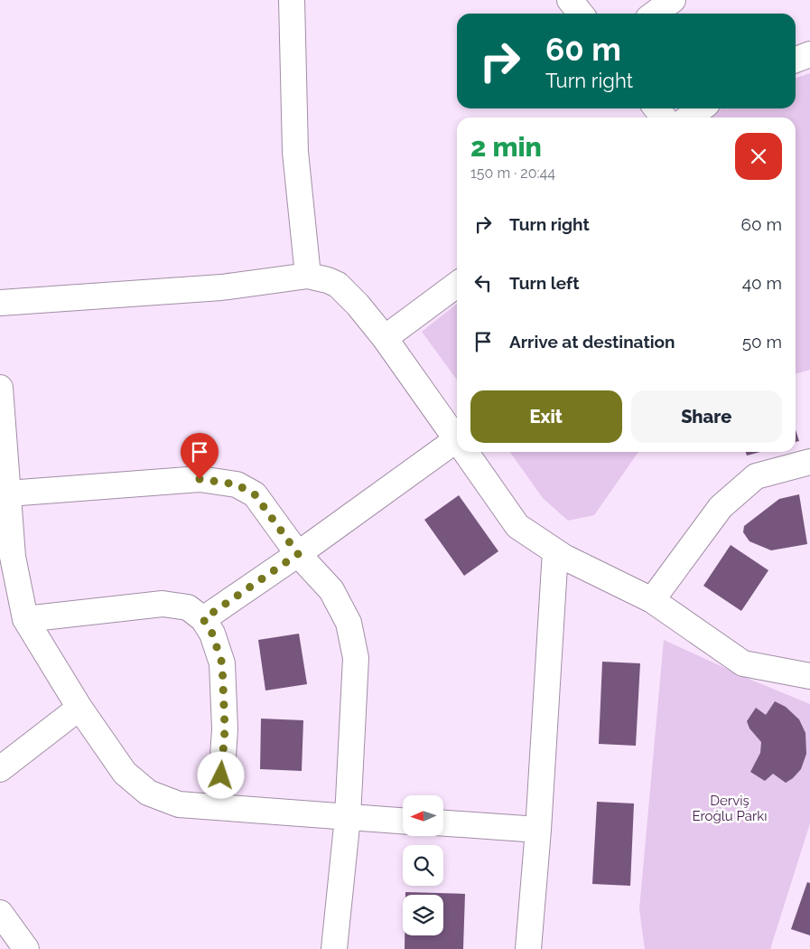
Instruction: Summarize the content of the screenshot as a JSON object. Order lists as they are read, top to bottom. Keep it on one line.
{"parks":["Derviş Eroğlu Parkı"],"north":"left","page":{"turn":["60 m","Turn right"],"heading":["2 min","150 m · 20:44"],"list":[{"name":"Turn right","value":"60 m"},{"name":"Turn left","value":"40 m"},{"name":"Arrive at destination","value":"50 m"}],"buttons":["Exit","Share"]}}
